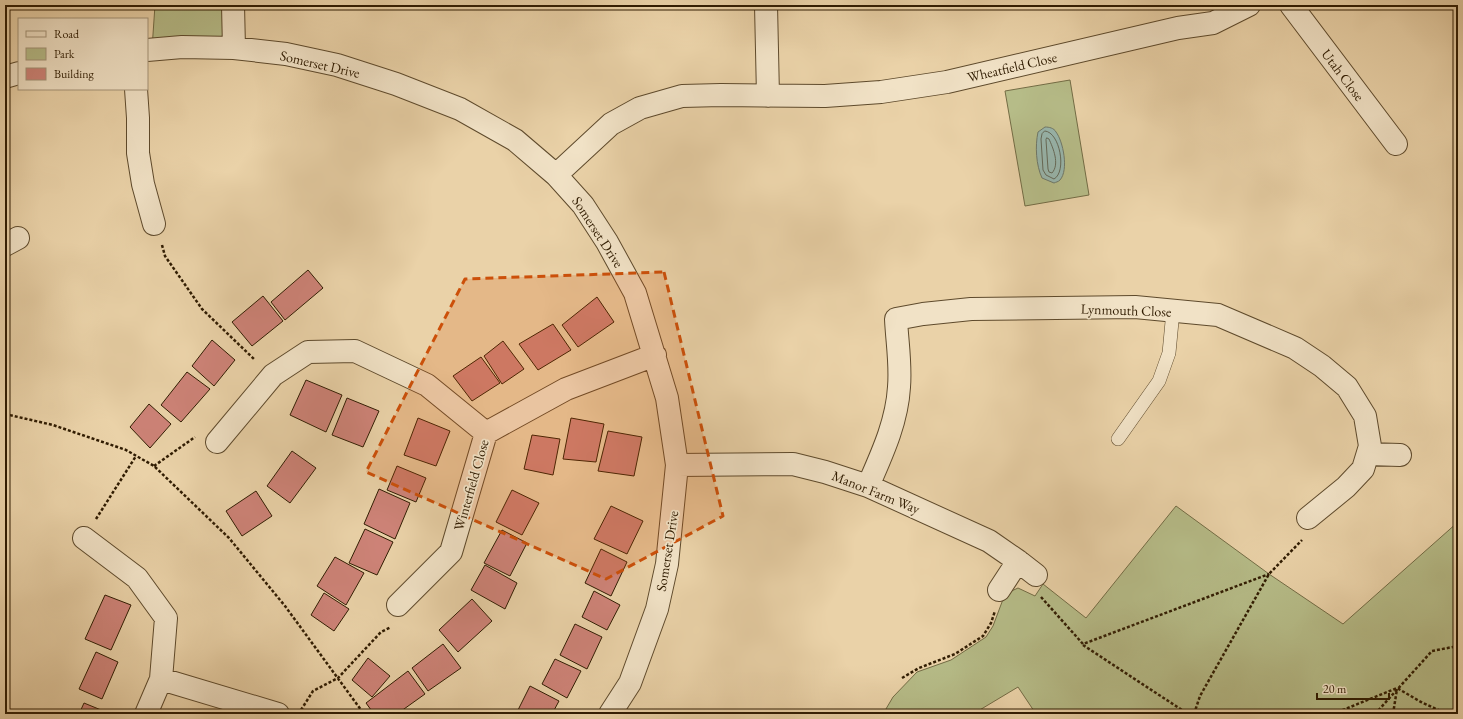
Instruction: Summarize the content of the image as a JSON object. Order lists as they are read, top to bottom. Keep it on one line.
{"streets":{"street":["Somerset Drive","Wheatfield Close","Utah Close","Lynmouth Close","Winterfield Close","Manor Farm Way"]},"crossings":[["Somerset Drive","Wheatfield Close"],["Somerset Drive","Winterfield Close"],["Somerset Drive","Manor Farm Way"],["Lynmouth Close","Manor Farm Way"]],"legend":["Road","Park","Building"],"scale_bar":"20 m"}
